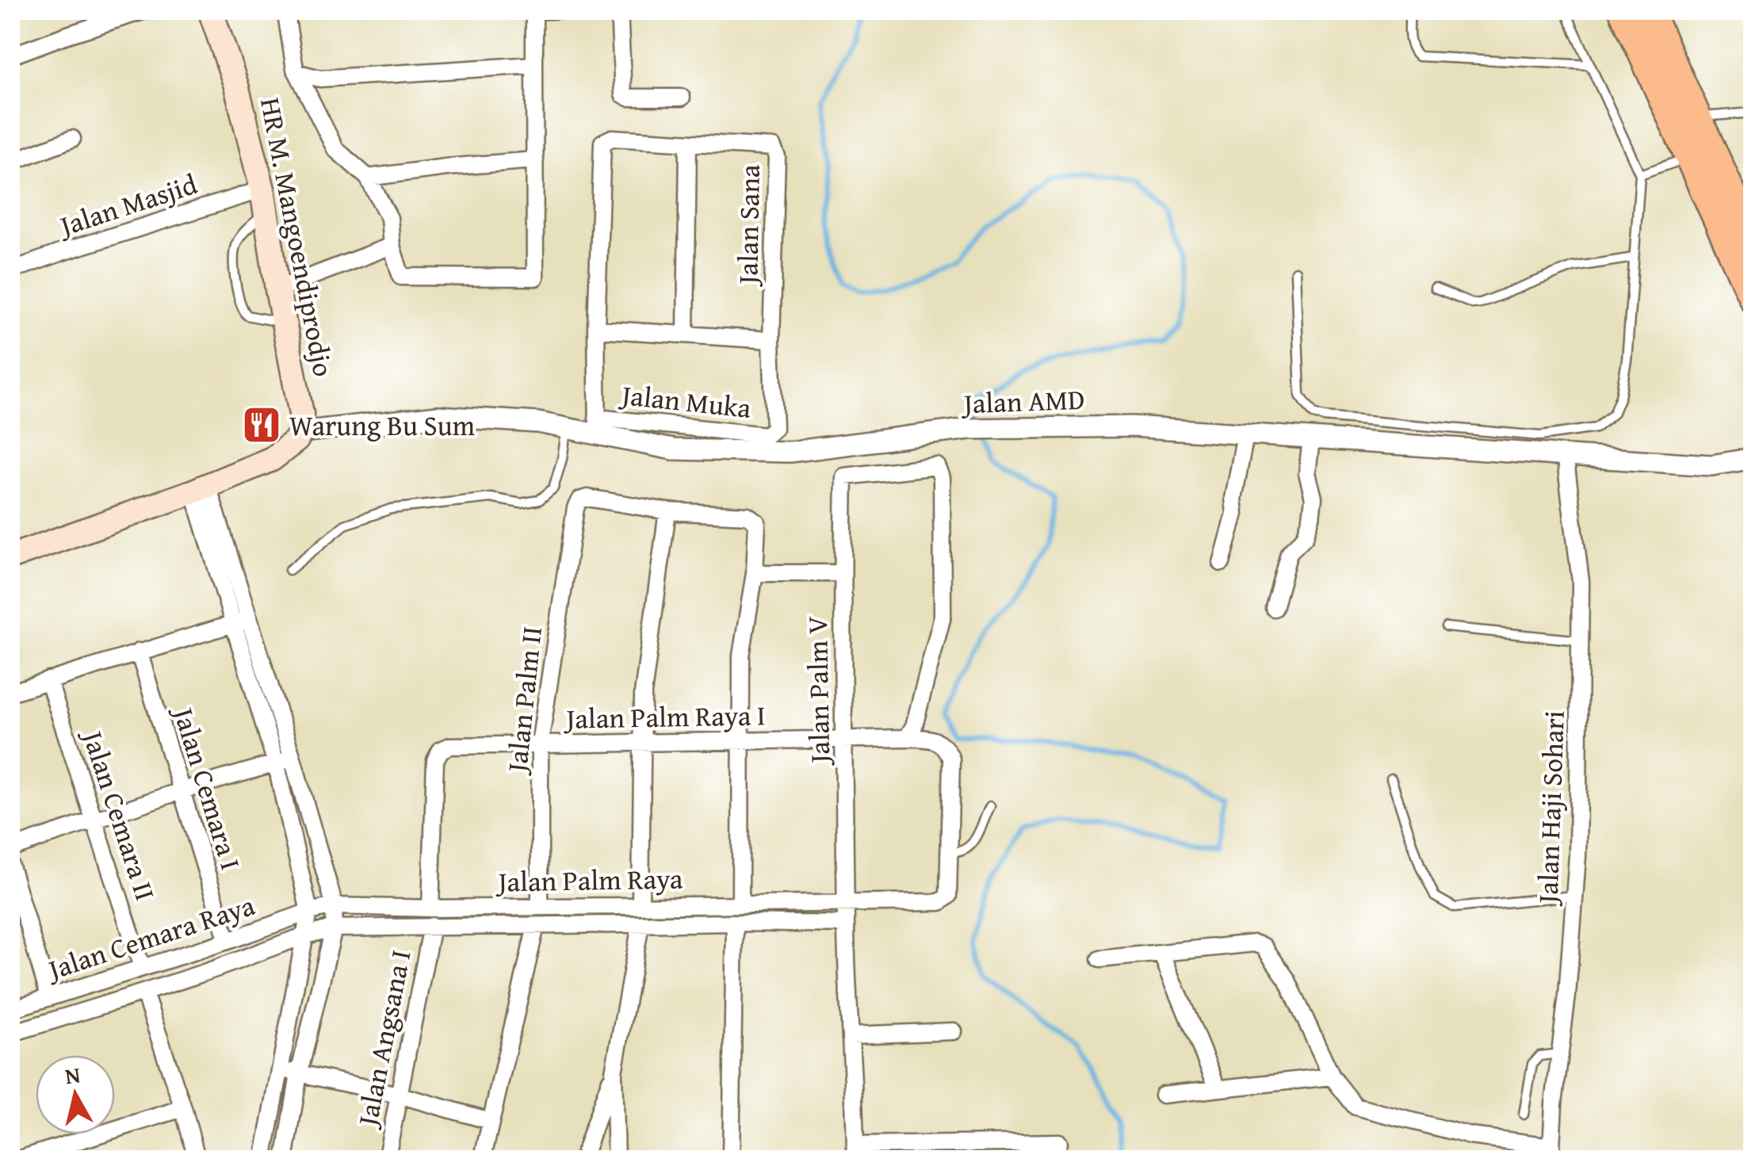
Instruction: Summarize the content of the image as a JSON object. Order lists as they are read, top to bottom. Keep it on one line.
{"streets":{"main road":["HR M. Mangoendiprodjo"],"street":["Jalan Masjid","Jalan Sana","Jalan Muka","Jalan AMD","Jalan Palm V","Jalan Palm II","Jalan Palm Raya I","Jalan Cemara I","Jalan Haji Sohari","Jalan Cemara II","Jalan Palm Raya","Jalan Cemara Raya","Jalan Angsana I"]},"crossings":[["Jalan Masjid","HR M. Mangoendiprodjo"],["Jalan Sana","Jalan Muka"],["HR M. Mangoendiprodjo","Jalan AMD"],["Jalan Muka","Jalan AMD"],["Jalan AMD","Jalan Haji Sohari"],["Jalan Palm V","Jalan Palm Raya I"],["Jalan Palm V","Jalan Palm Raya"],["Jalan Palm II","Jalan Palm Raya I"],["Jalan Palm II","Jalan Palm Raya"],["Jalan Palm Raya I","Jalan Palm Raya"],["Jalan Cemara I","Jalan Cemara Raya"],["Jalan Cemara II","Jalan Cemara Raya"],["Jalan Palm Raya","Jalan Cemara Raya"]],"places":{"restaurant":["Warung Bu Sum"]},"north":"top"}
